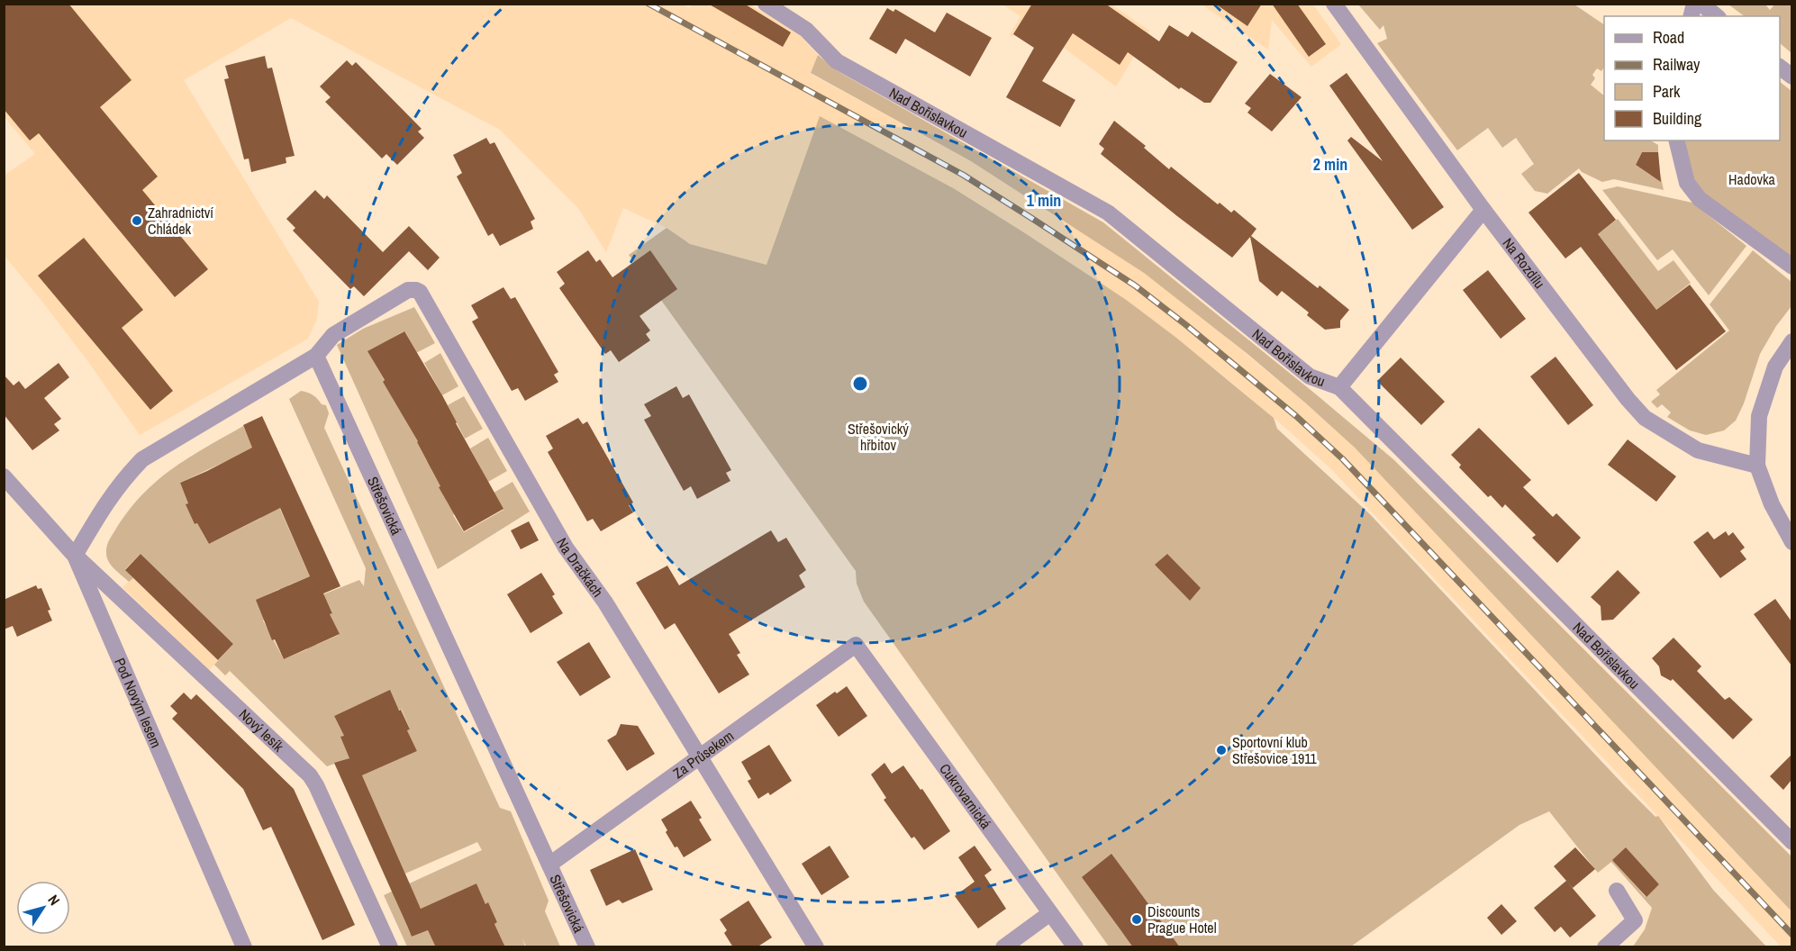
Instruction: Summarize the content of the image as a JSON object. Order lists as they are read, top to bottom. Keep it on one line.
{"streets":{"street":["Nad Bořislavkou","Na Rozdílu","Střešovická","Na Dračkách","Pod Novým lesem","Nový lesík","Za Průsekem","Cukrovarnická"]},"crossings":[["Střešovická","Na Dračkách"],["Střešovická","Za Průsekem"],["Na Dračkách","Za Průsekem"],["Pod Novým lesem","Nový lesík"],["Za Průsekem","Cukrovarnická"]],"parks":["Hadovka","Střešovický hřbitov"],"places":["Zahradnictví Chládek","Sportovní klub Střešovice 1911","Discounts Prague Hotel"],"legend":["Road","Railway","Park","Building"],"north":"top right","rings":["2 min","1 min"]}
